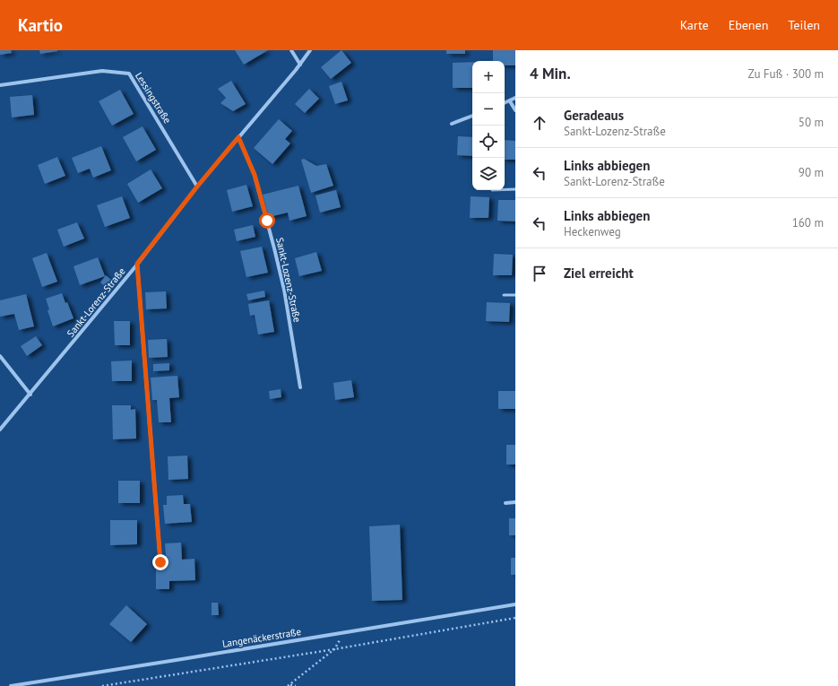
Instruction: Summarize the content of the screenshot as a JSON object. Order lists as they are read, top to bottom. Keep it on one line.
{"streets":{"street":["Lessingstraße","Sankt-Lozenz-Straße","Sankt-Lorenz-Straße","Langenäckerstraße"]},"crossings":[["Lessingstraße","Sankt-Lorenz-Straße"],["Sankt-Lozenz-Straße","Sankt-Lorenz-Straße"]],"page":{"header":"Kartio","nav":["Karte","Ebenen","Teilen"],"heading":["4 Min.","Zu Fuß · 300 m"],"map_buttons":["+","−"],"list":[["Geradeaus","Sankt-Lozenz-Straße","50 m"],["Links abbiegen","Sankt-Lorenz-Straße","90 m"],["Links abbiegen","Heckenweg","160 m"],"Ziel erreicht"]}}
